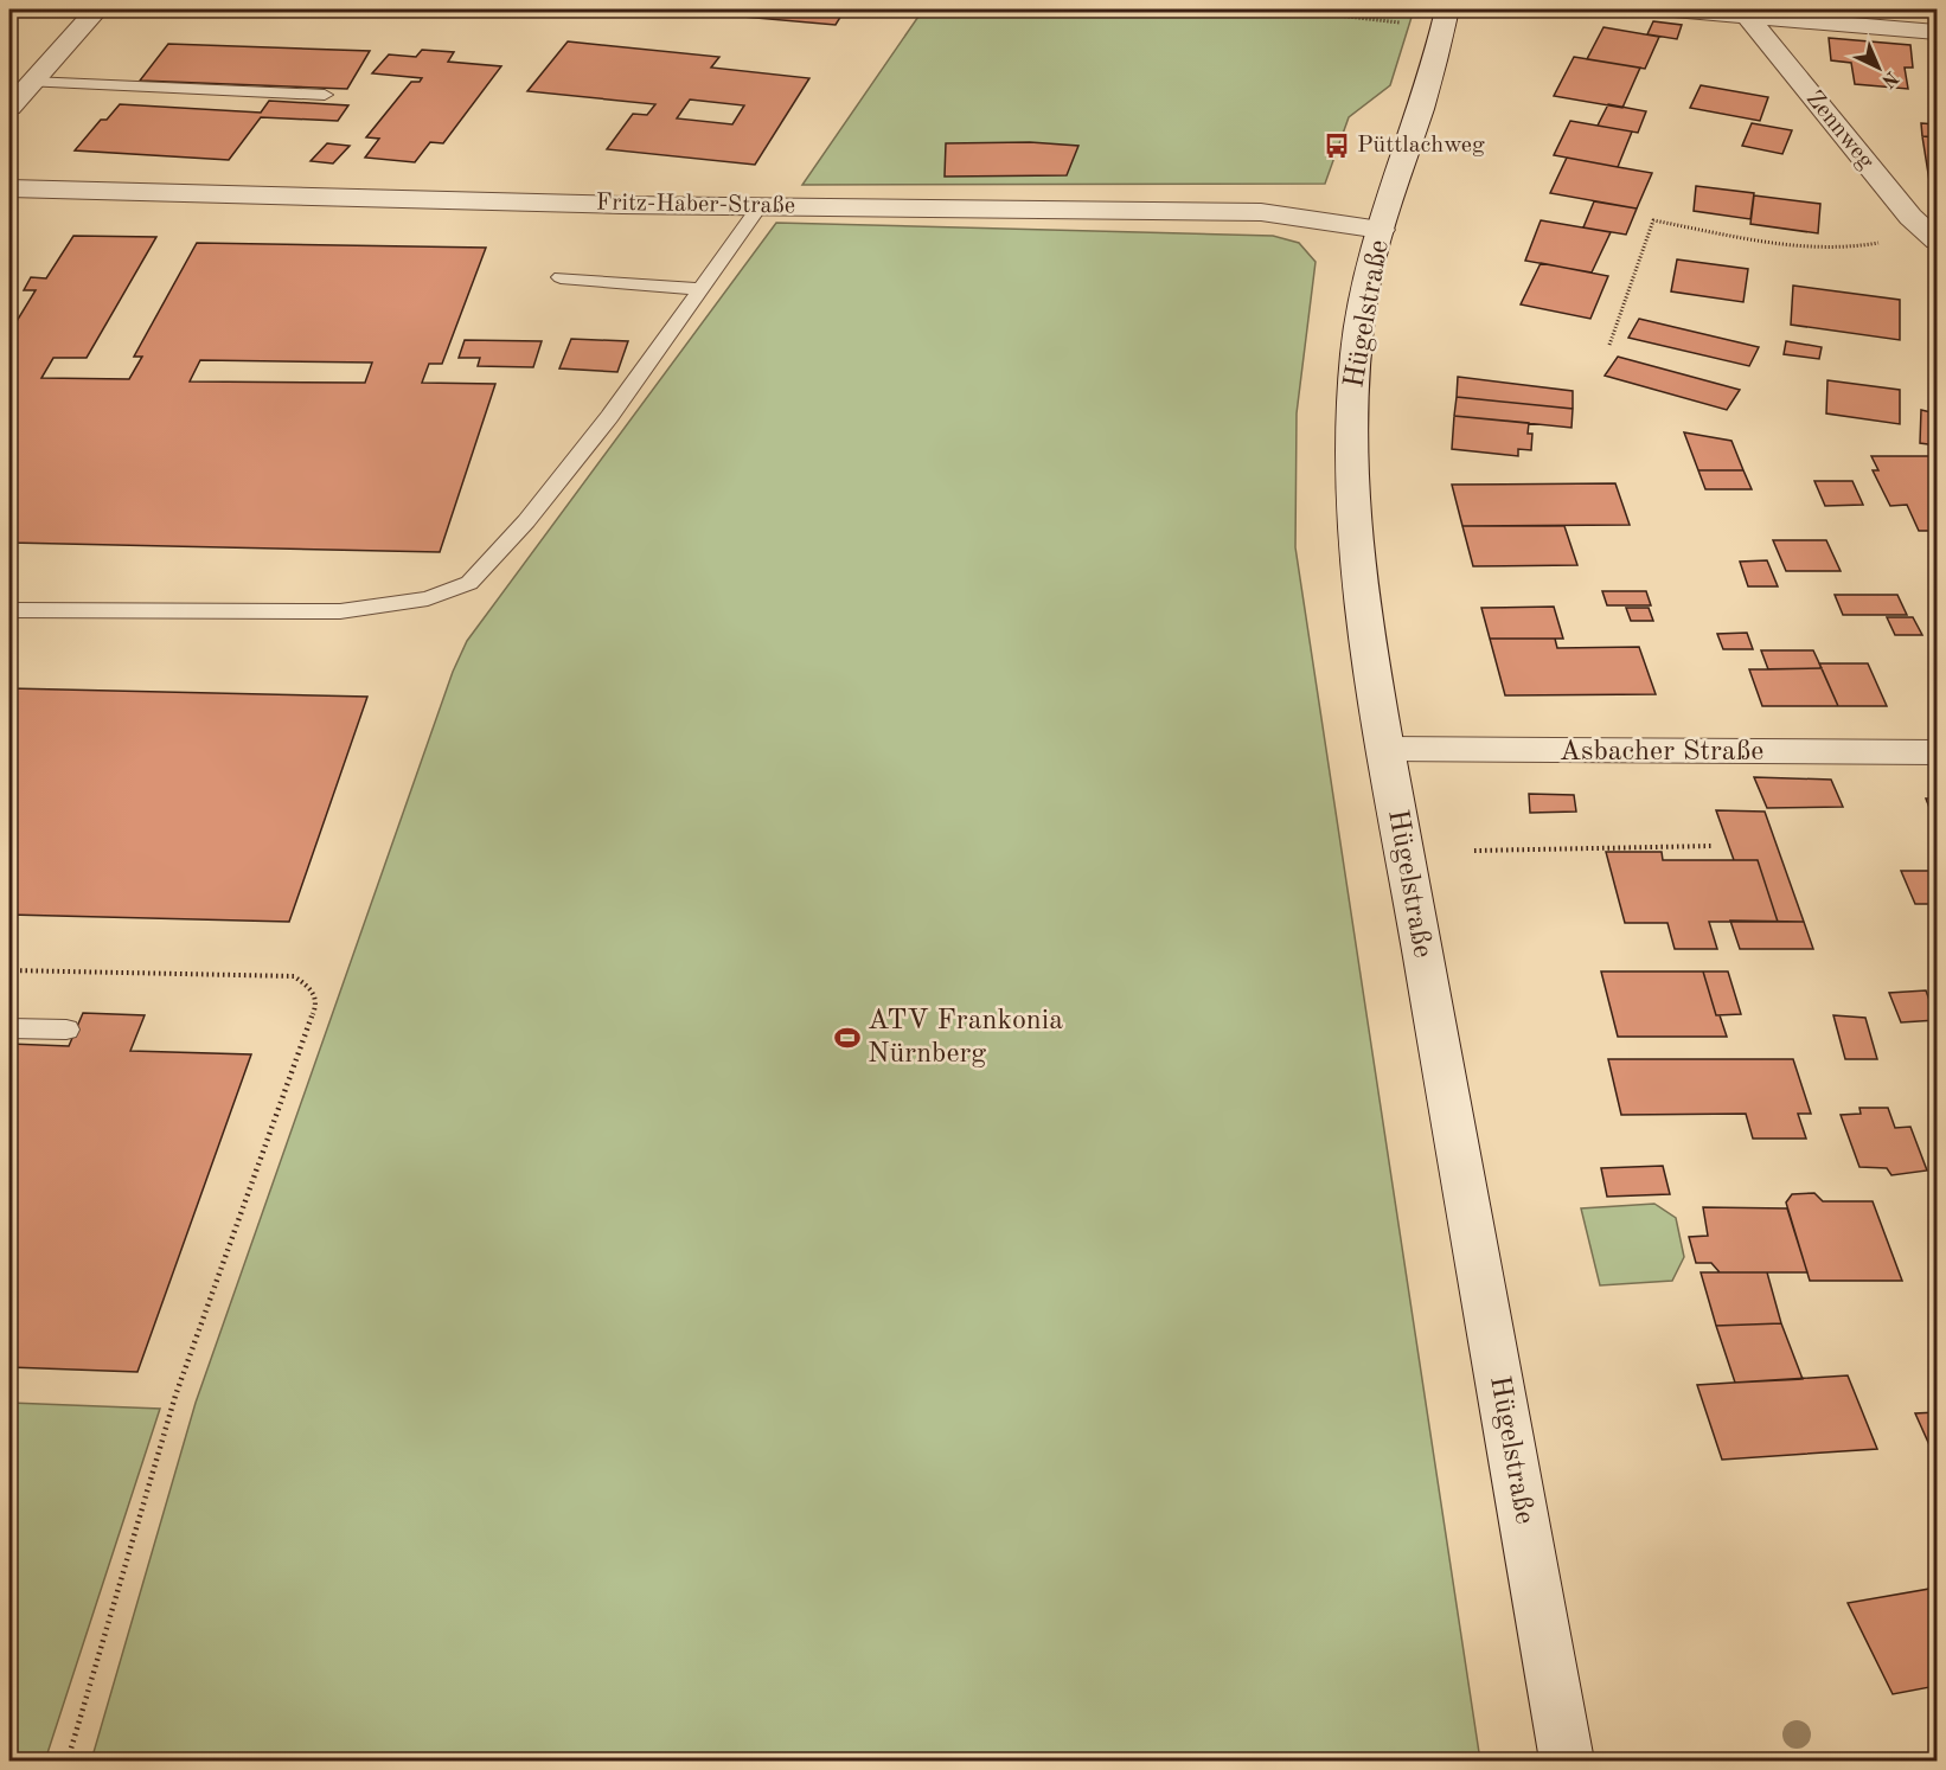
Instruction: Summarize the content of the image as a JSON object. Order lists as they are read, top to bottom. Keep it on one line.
{"streets":{"street":["Zennweg","Fritz-Haber-Straße","Hügelstraße","Asbacher Straße"]},"crossings":[["Fritz-Haber-Straße","Hügelstraße"],["Hügelstraße","Asbacher Straße"]],"places":{"bus stop":["Püttlachweg"],"sports":["ATV Frankonia Nürnberg"]},"north":"bottom right"}
